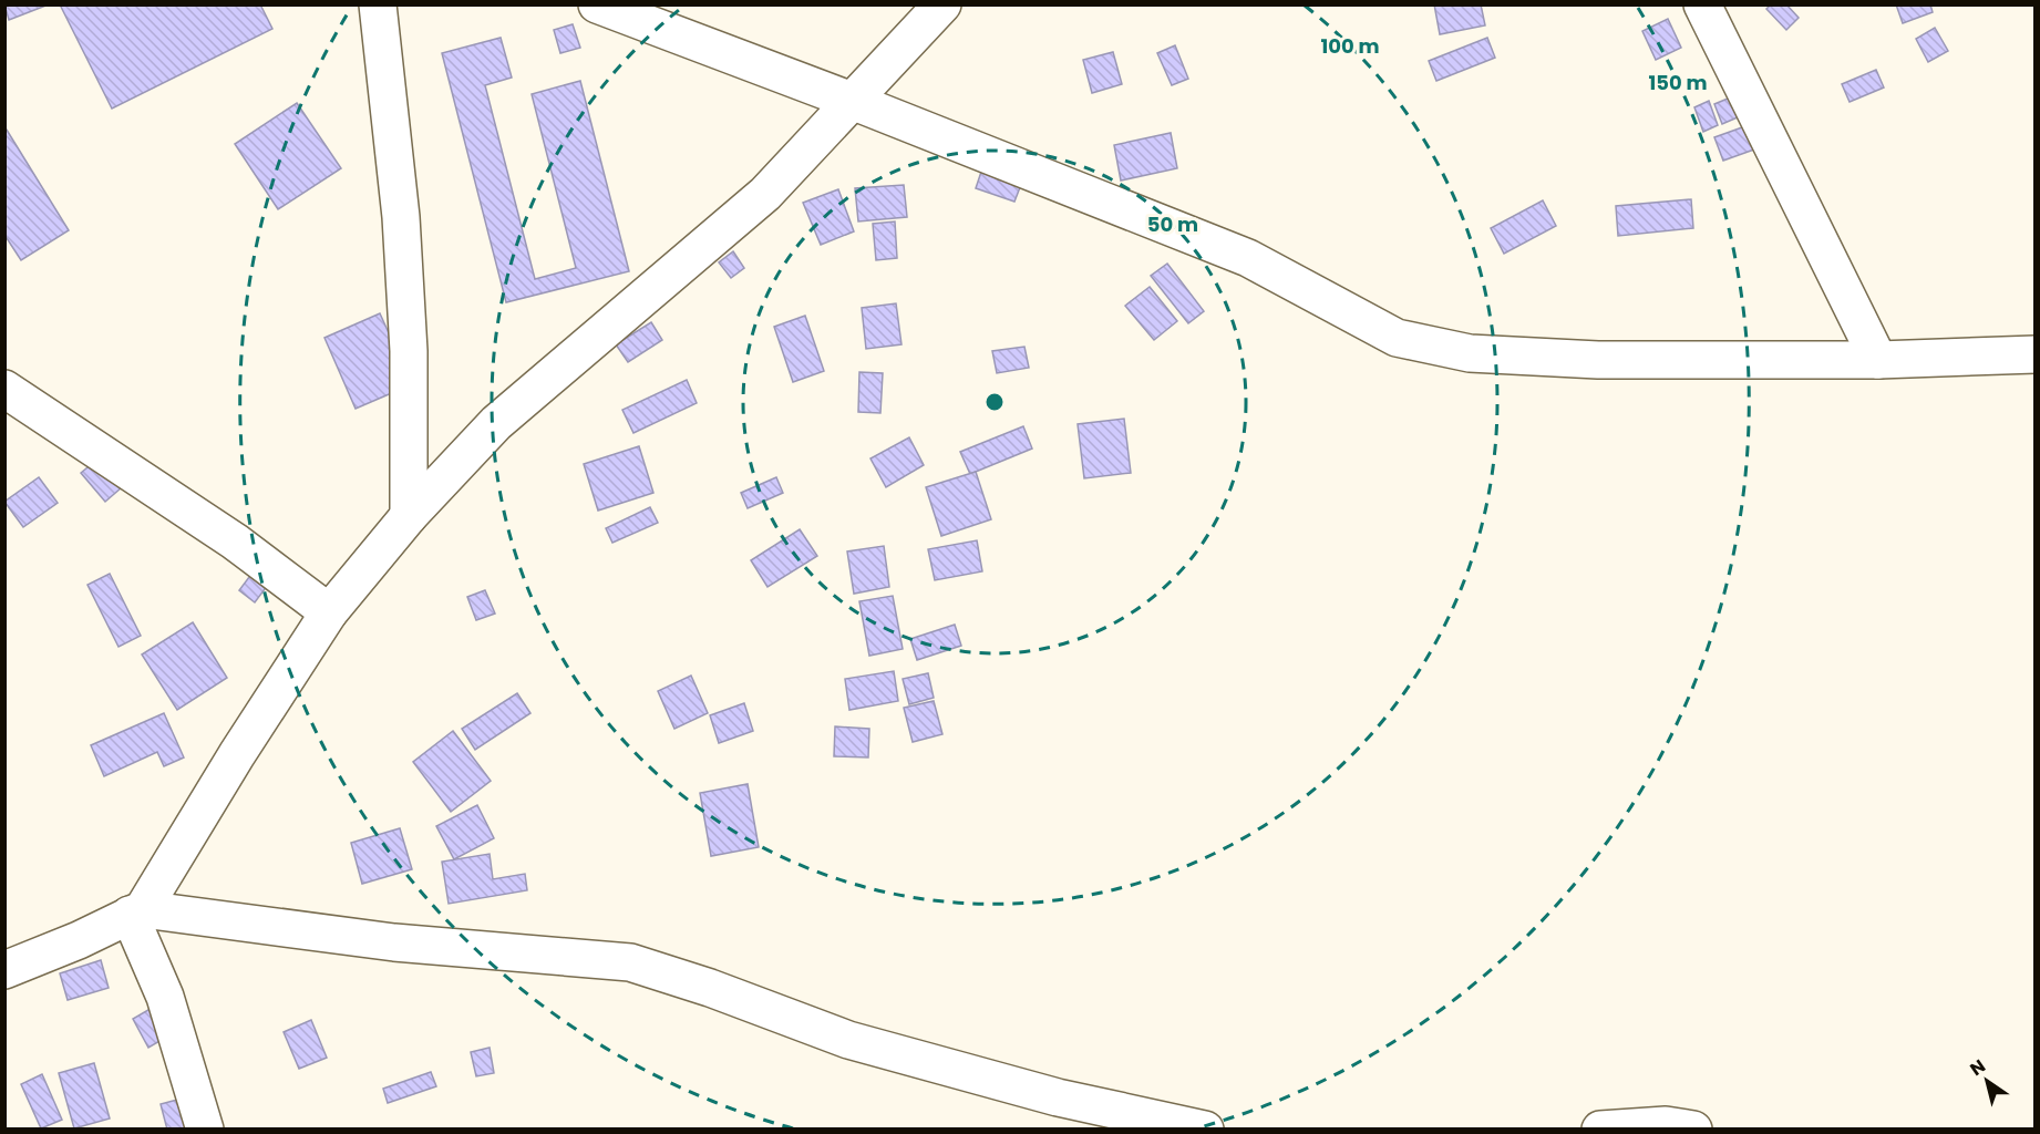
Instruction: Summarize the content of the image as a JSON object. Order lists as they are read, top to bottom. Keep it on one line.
{"north":"top left","rings":["100 m","150 m","50 m"]}
